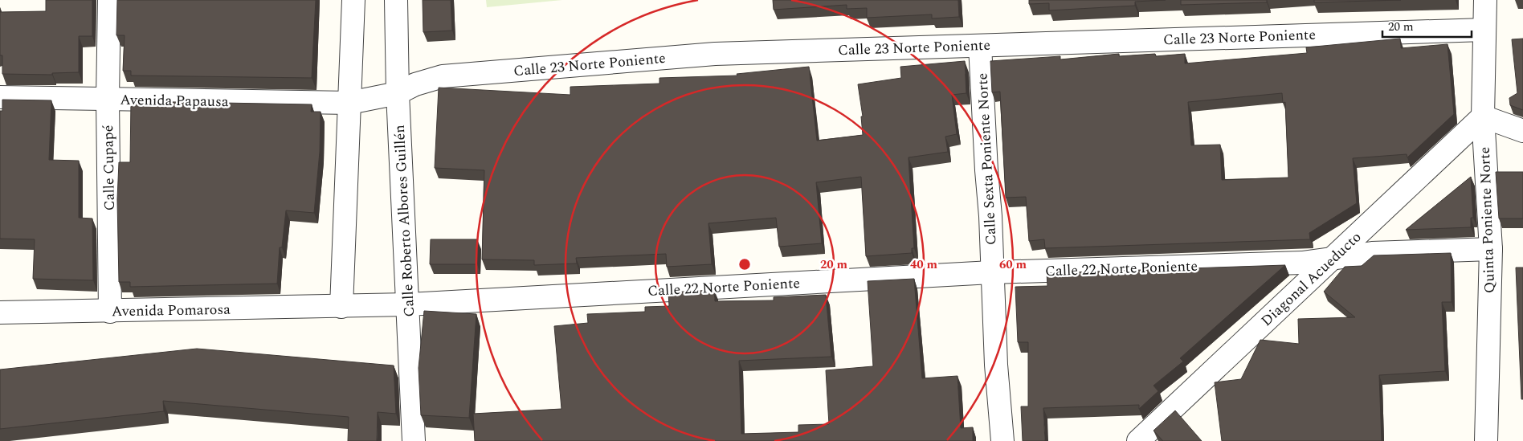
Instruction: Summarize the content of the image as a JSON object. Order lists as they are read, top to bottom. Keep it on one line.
{"streets":{"street":["Calle 23 Norte Poniente","Avenida Papausa","Calle Sexta Poniente Norte","Calle Cupapé","Quinta Poniente Norte","Calle Roberto Albores Guillén","Calle 22 Norte Poniente","Diagonal Acueducto","Avenida Pomarosa"]},"crossings":[["Calle 23 Norte Poniente","Avenida Papausa"],["Calle 23 Norte Poniente","Calle Sexta Poniente Norte"],["Calle 23 Norte Poniente","Quinta Poniente Norte"],["Calle 23 Norte Poniente","Calle Roberto Albores Guillén"],["Avenida Papausa","Calle Cupapé"],["Calle Sexta Poniente Norte","Calle 22 Norte Poniente"],["Calle Cupapé","Avenida Pomarosa"],["Quinta Poniente Norte","Calle 22 Norte Poniente"],["Quinta Poniente Norte","Diagonal Acueducto"],["Calle Roberto Albores Guillén","Calle 22 Norte Poniente"],["Calle 22 Norte Poniente","Diagonal Acueducto"],["Calle 22 Norte Poniente","Avenida Pomarosa"]],"scale_bar":"20 m","rings":["20 m","40 m","60 m"]}
